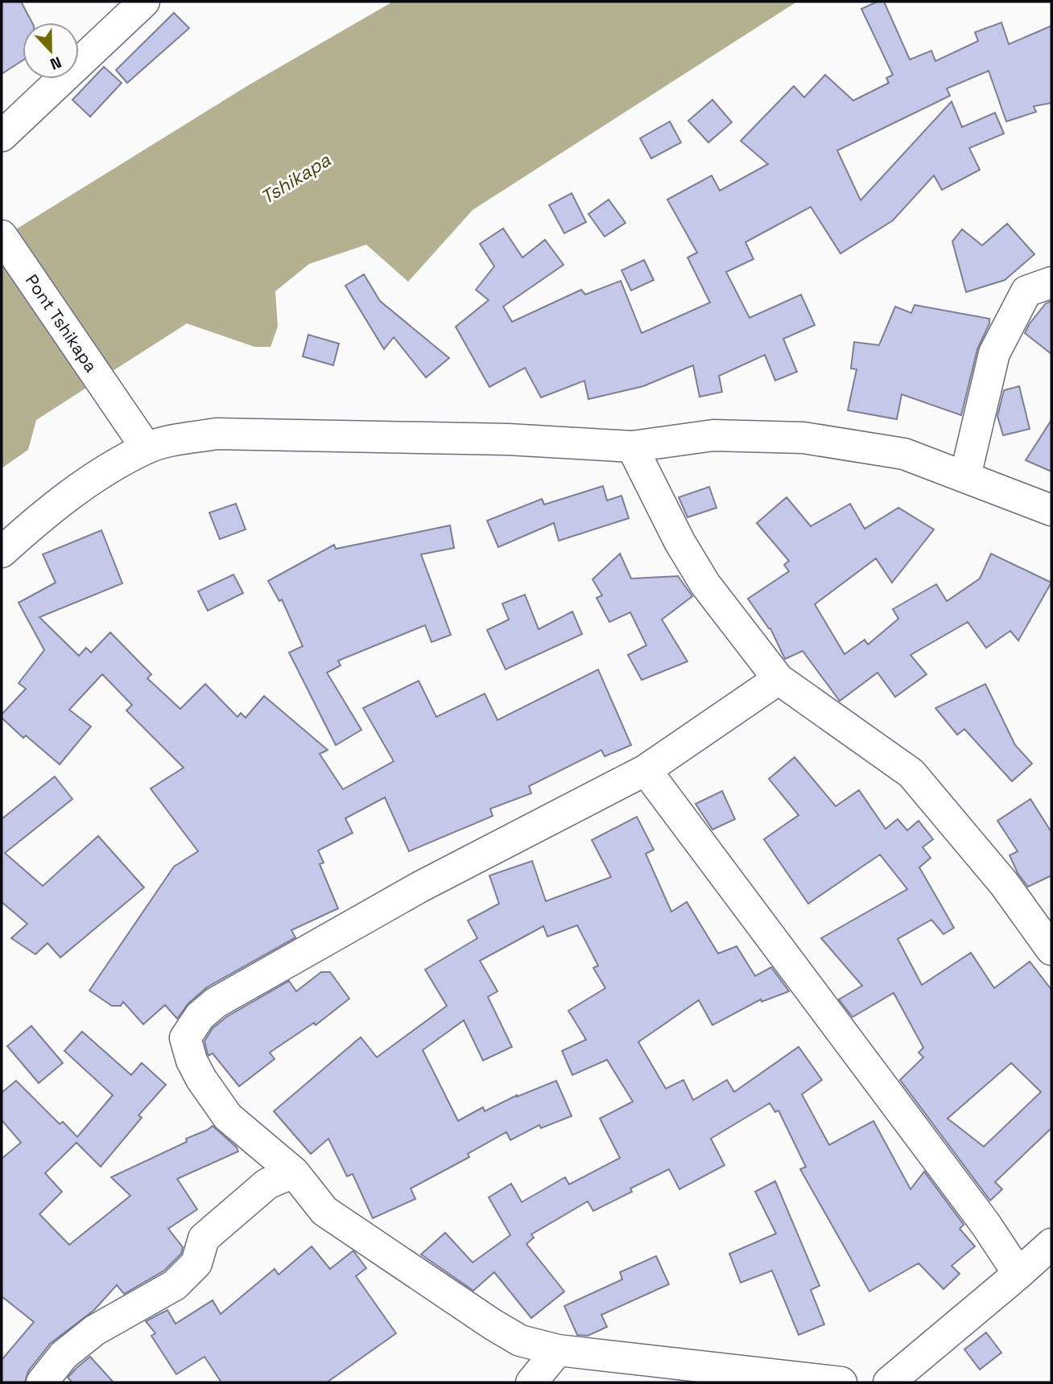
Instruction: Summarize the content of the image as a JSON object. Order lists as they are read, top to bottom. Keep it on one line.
{"streets":{"main road":["Pont Tshikapa"]},"water":["Tshikapa"],"north":"bottom"}
